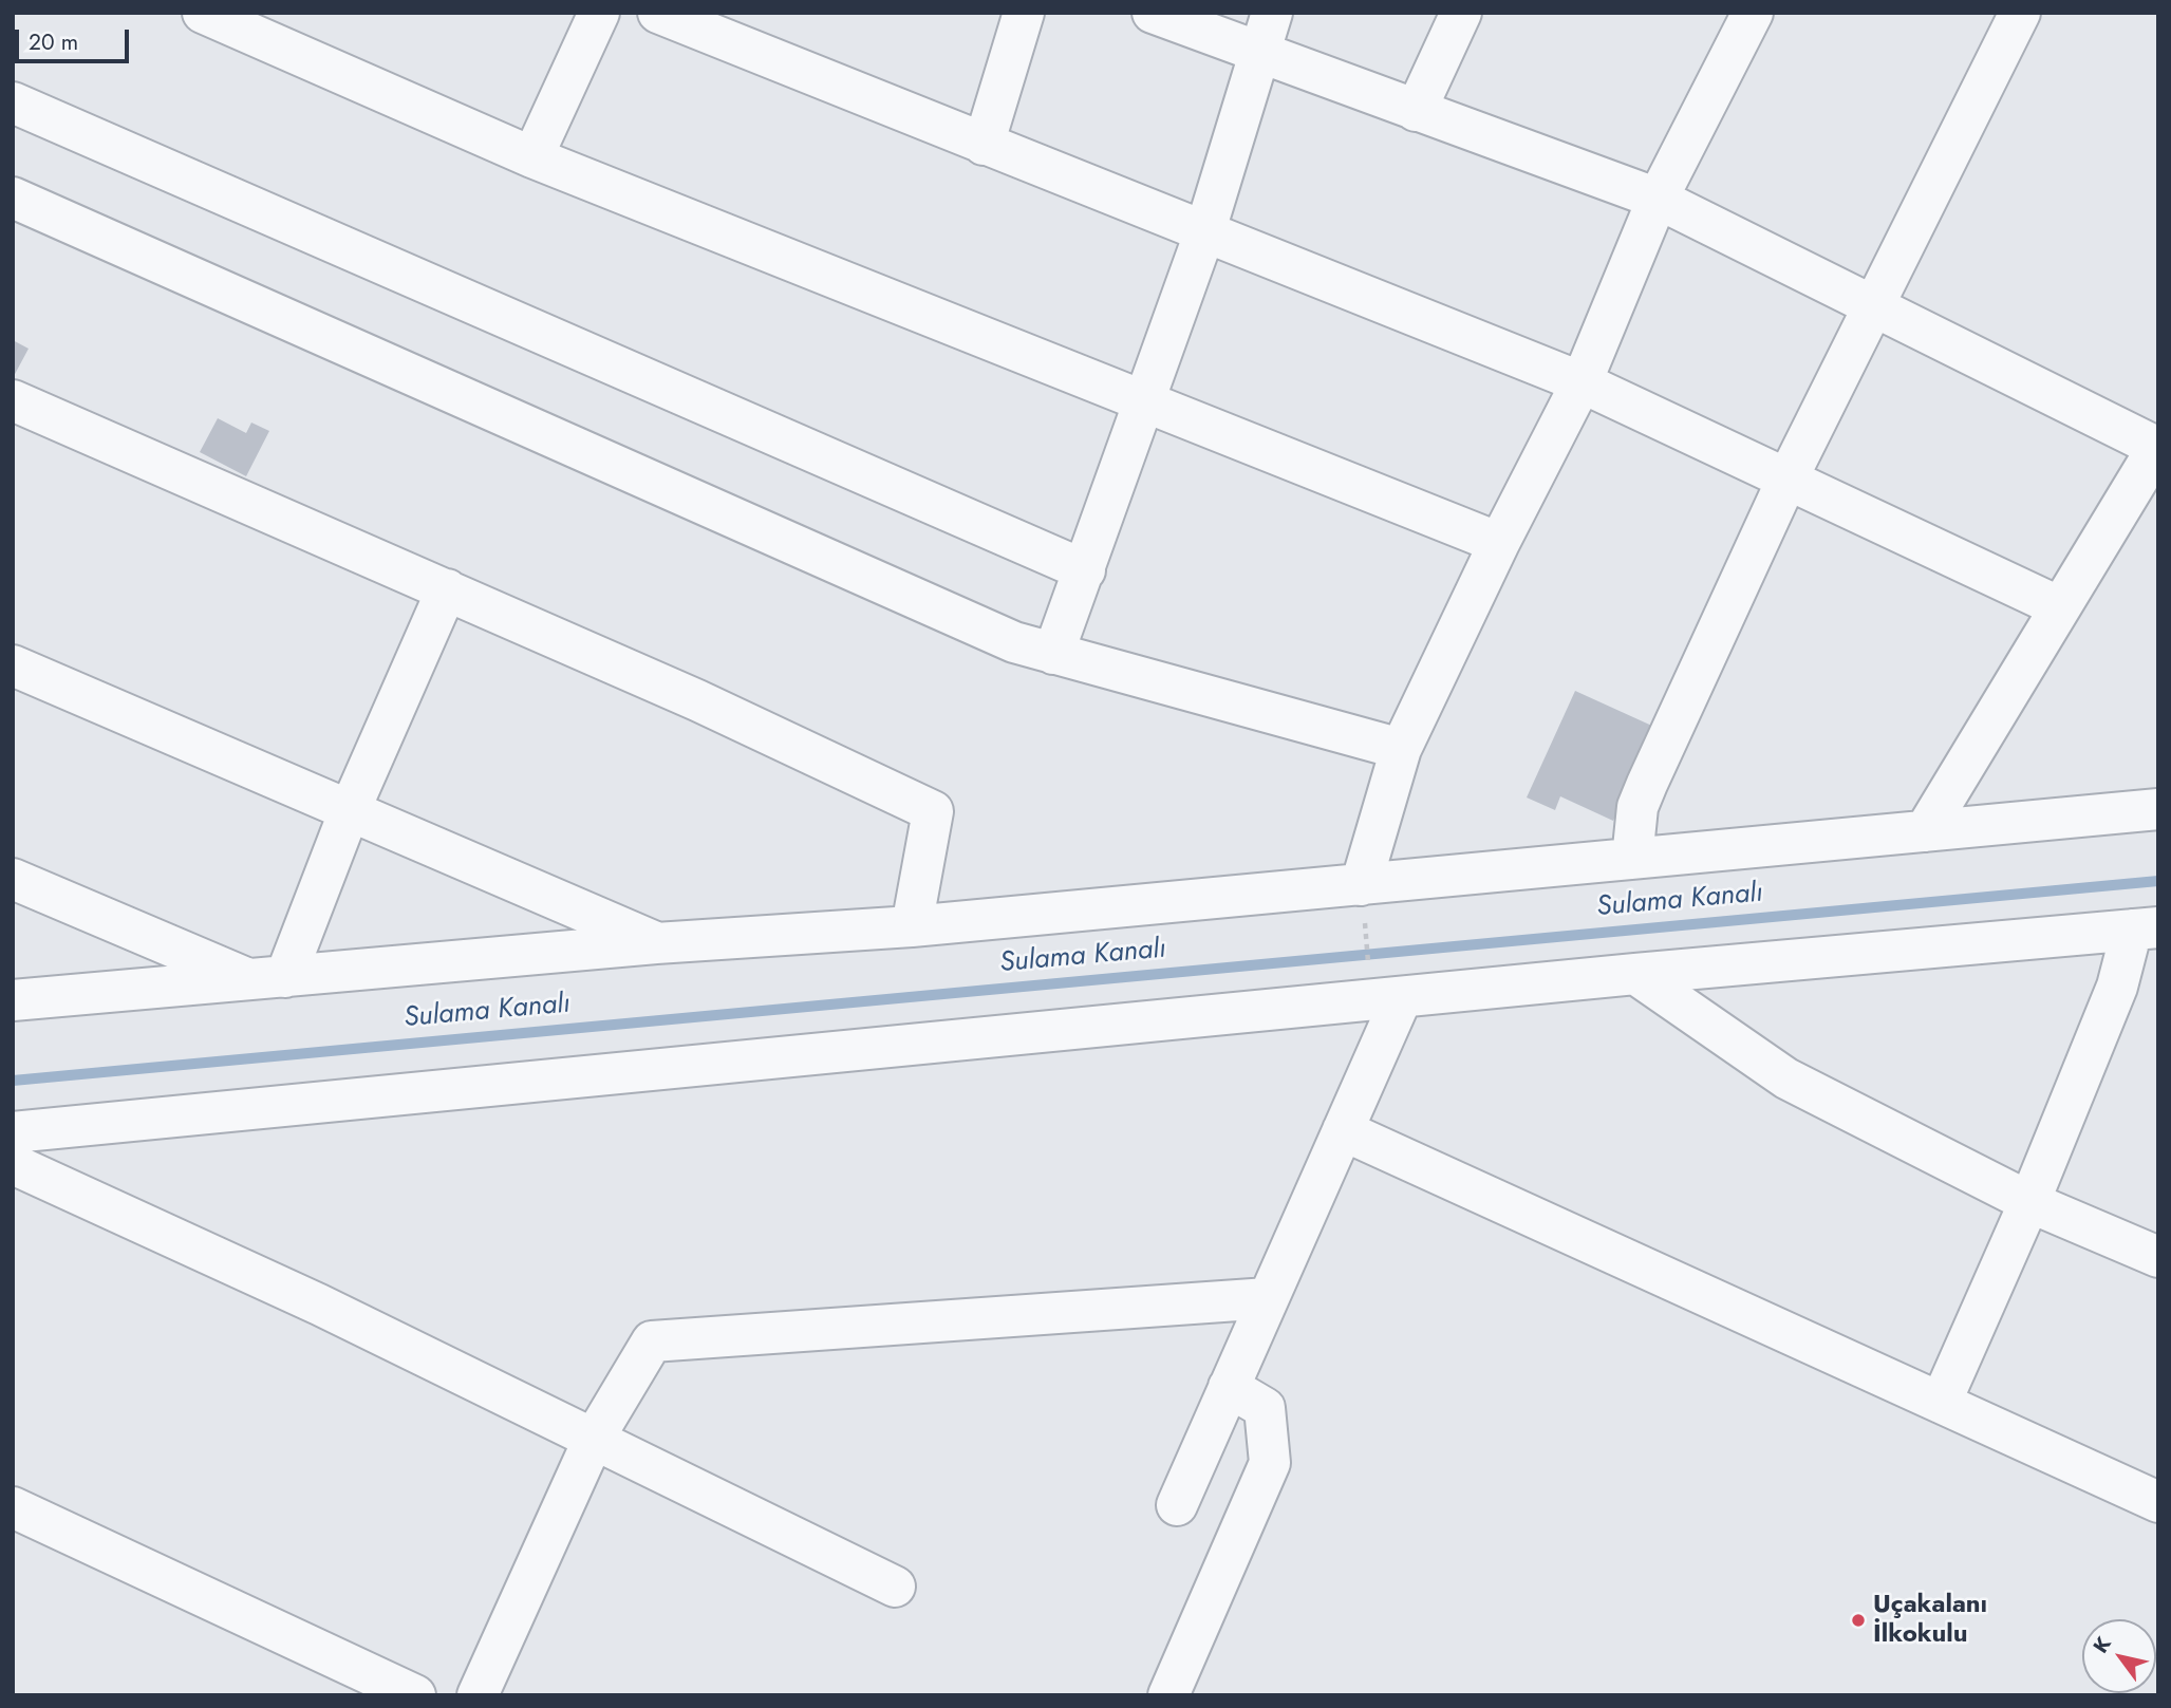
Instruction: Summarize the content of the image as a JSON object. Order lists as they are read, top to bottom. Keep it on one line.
{"water":["Sulama Kanalı"],"places":["Uçakalanı İlkokulu"],"scale_bar":"20 m","north":"top left"}
